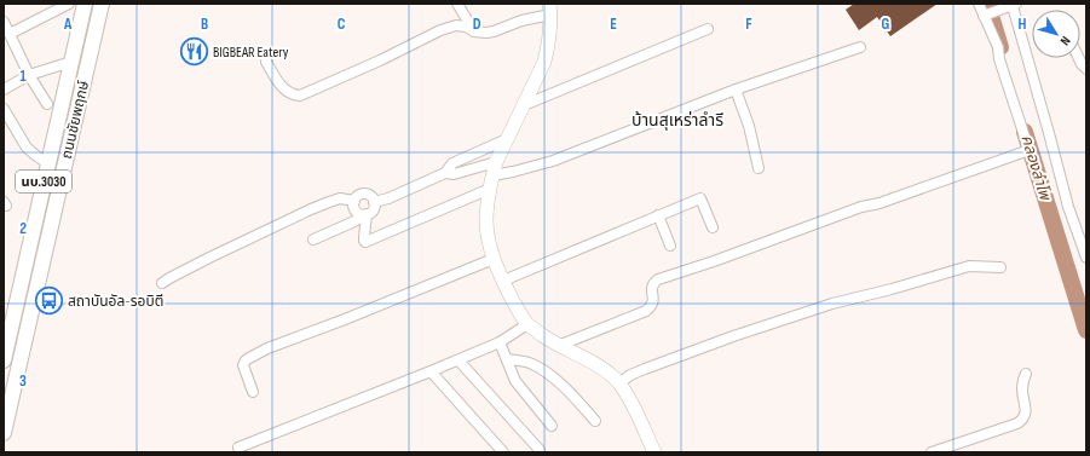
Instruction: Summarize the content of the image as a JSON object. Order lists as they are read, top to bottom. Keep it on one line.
{"streets":{"main road":["ถนนชัยพฤกษ์","นบ.3030"]},"districts":["บ้านสุเหร่าลำรี"],"water":["คลองลำโพ"],"places":{"restaurant":["BIGBEAR Eatery"],"bus stop":["สถาบันอัล-รอบิตี"]},"north":"bottom right","grid":{"columns":["A","B","C","D","E","F","G","H"],"rows":["1","2","3"]}}
